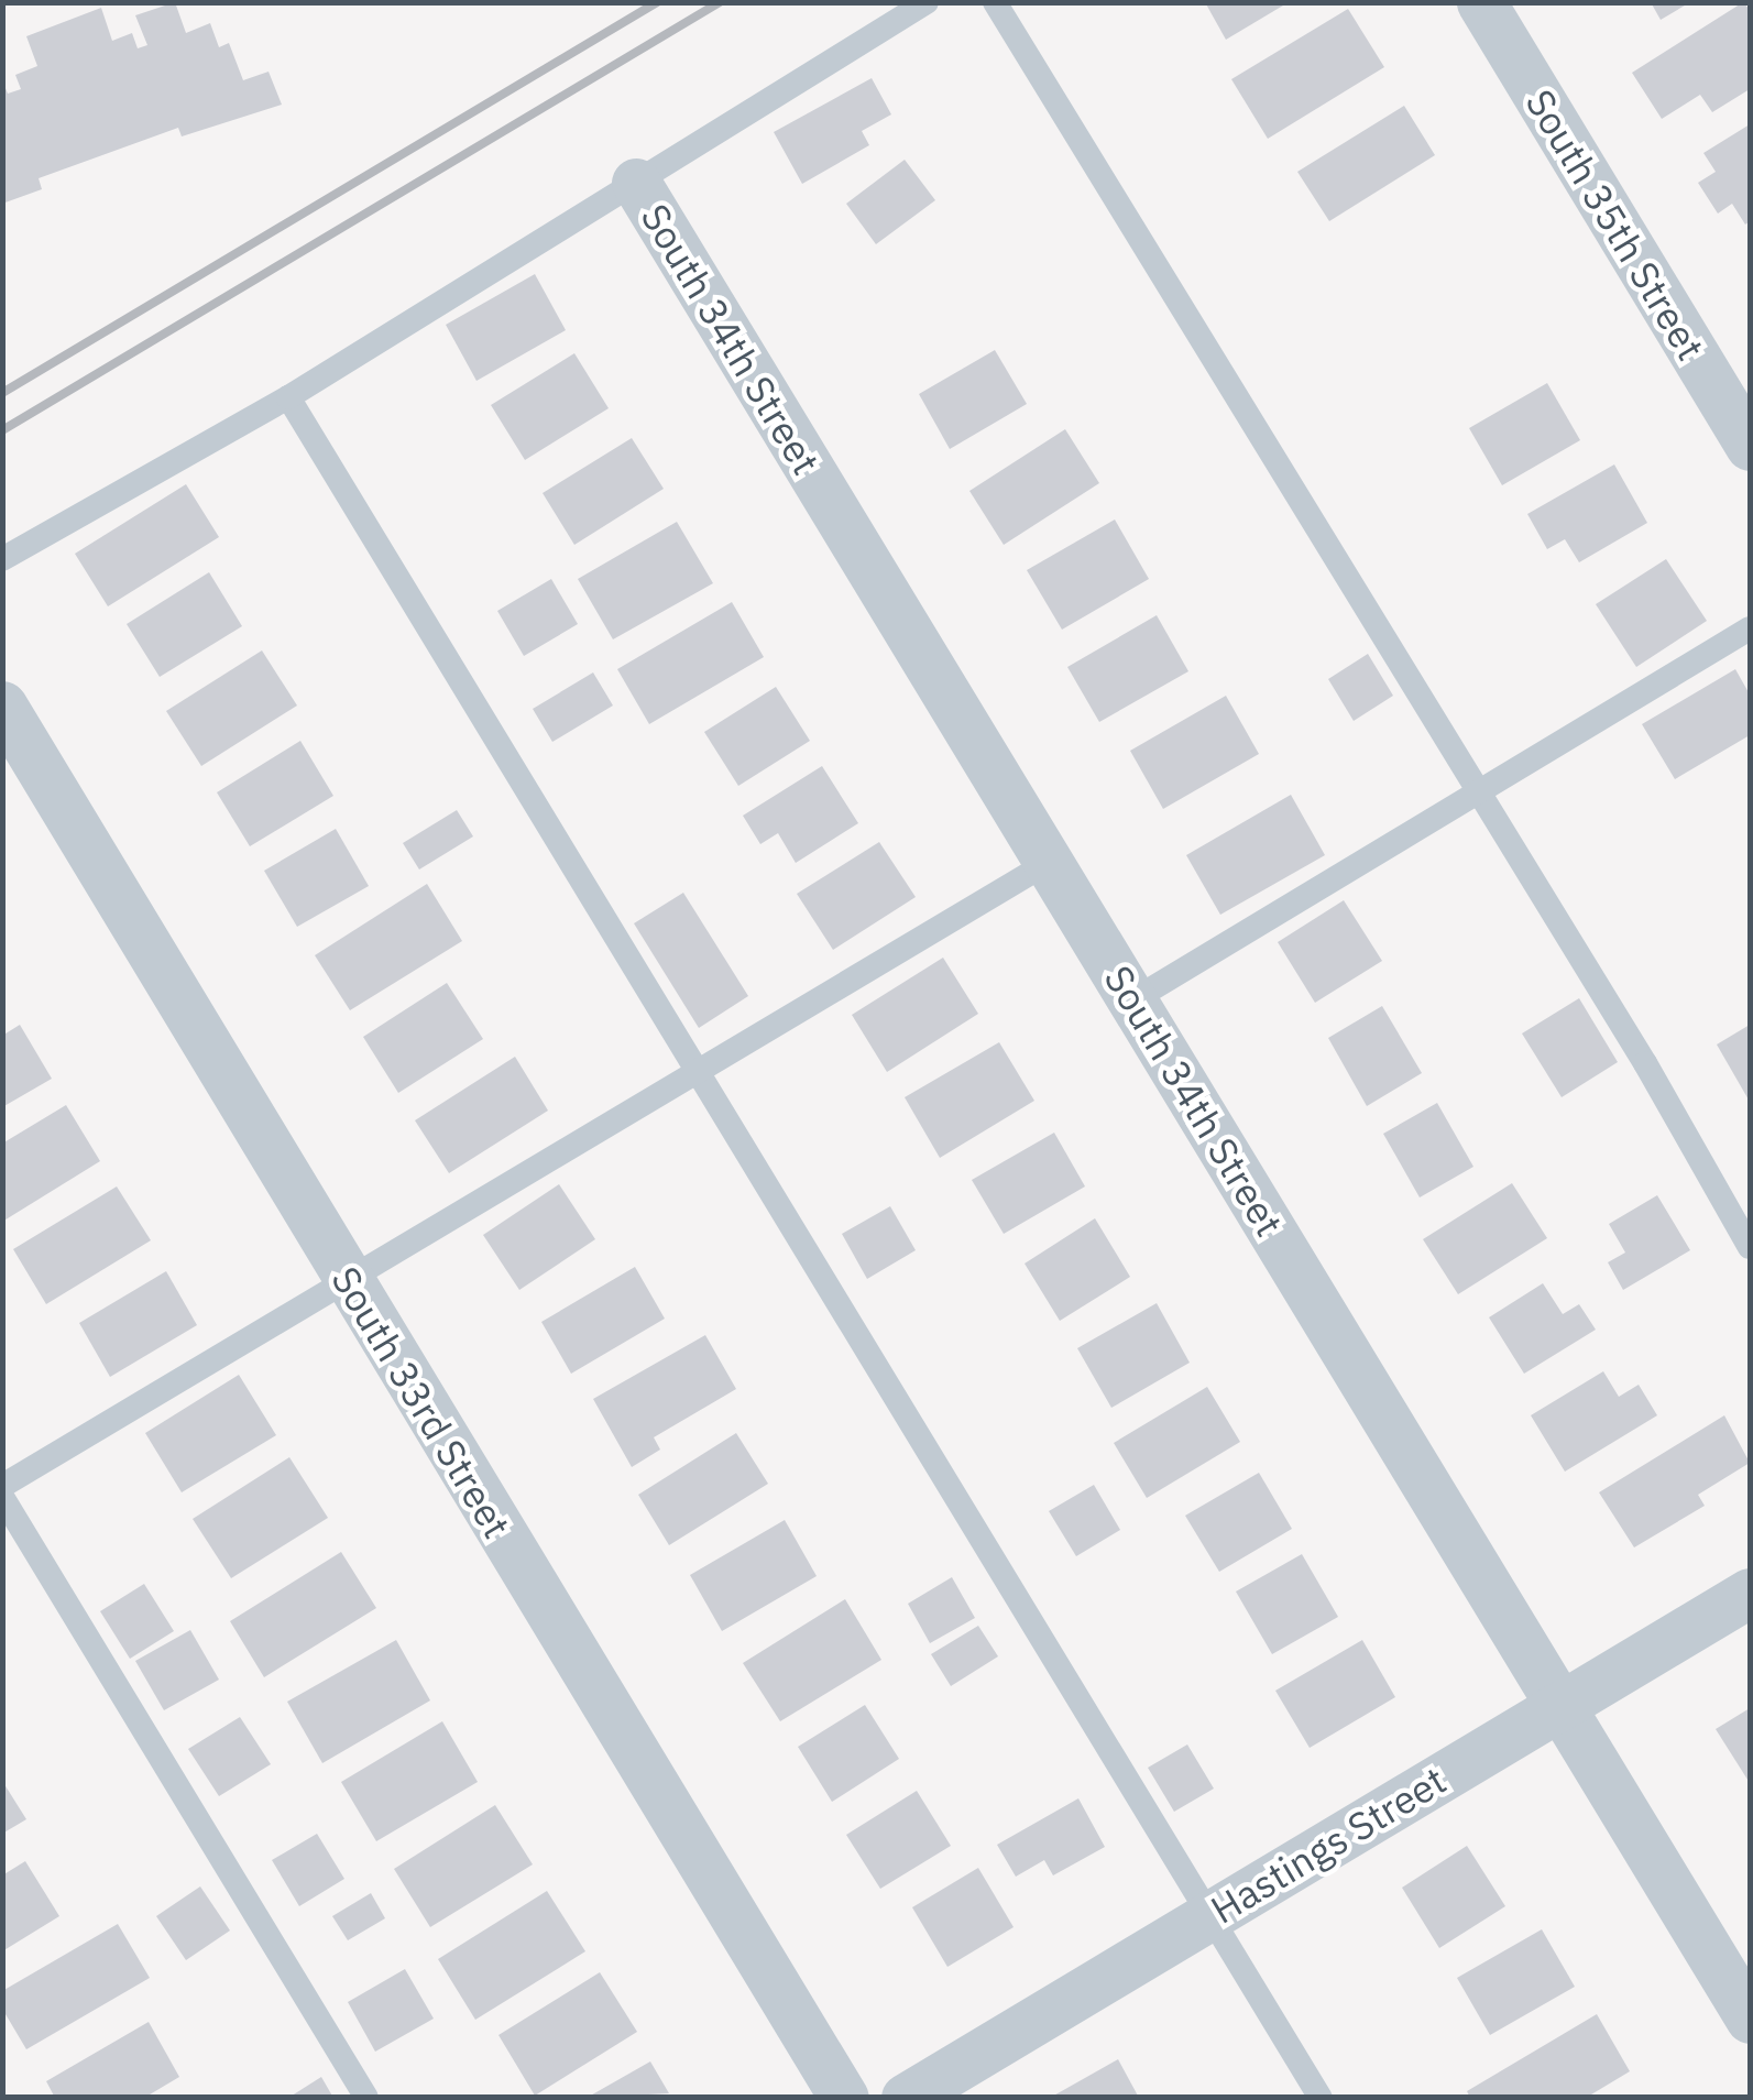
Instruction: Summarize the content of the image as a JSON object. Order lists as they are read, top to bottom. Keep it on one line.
{"streets":{"street":["South 35th Street","South 34th Street","South 33rd Street","Hastings Street"]},"crossings":[["South 34th Street","Hastings Street"]]}
